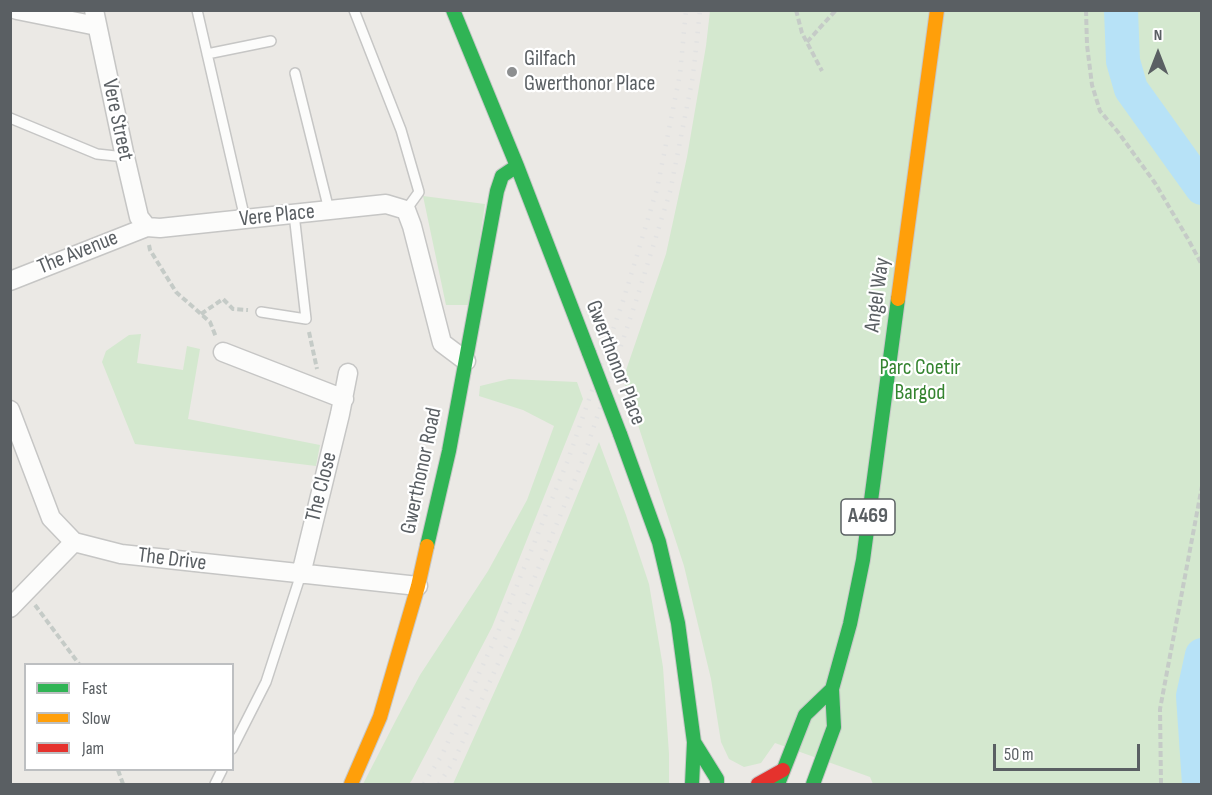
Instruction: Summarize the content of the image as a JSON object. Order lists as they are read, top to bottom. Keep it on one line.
{"streets":{"street":["Vere Street","Vere Place","The Avenue","Angel Way","Gwerthonor Place","Gwerthonor Road","The Close","A469","The Drive"]},"crossings":[["Vere Street","Vere Place"],["Vere Street","The Avenue"],["Vere Place","The Avenue"],["Gwerthonor Place","Gwerthonor Road"],["Gwerthonor Road","The Drive"],["The Close","The Drive"]],"parks":["Parc Coetir Bargod"],"places":["Gilfach Gwerthonor Place"],"legend":["Fast","Slow","Jam"],"scale_bar":"50 m","north":"top"}
